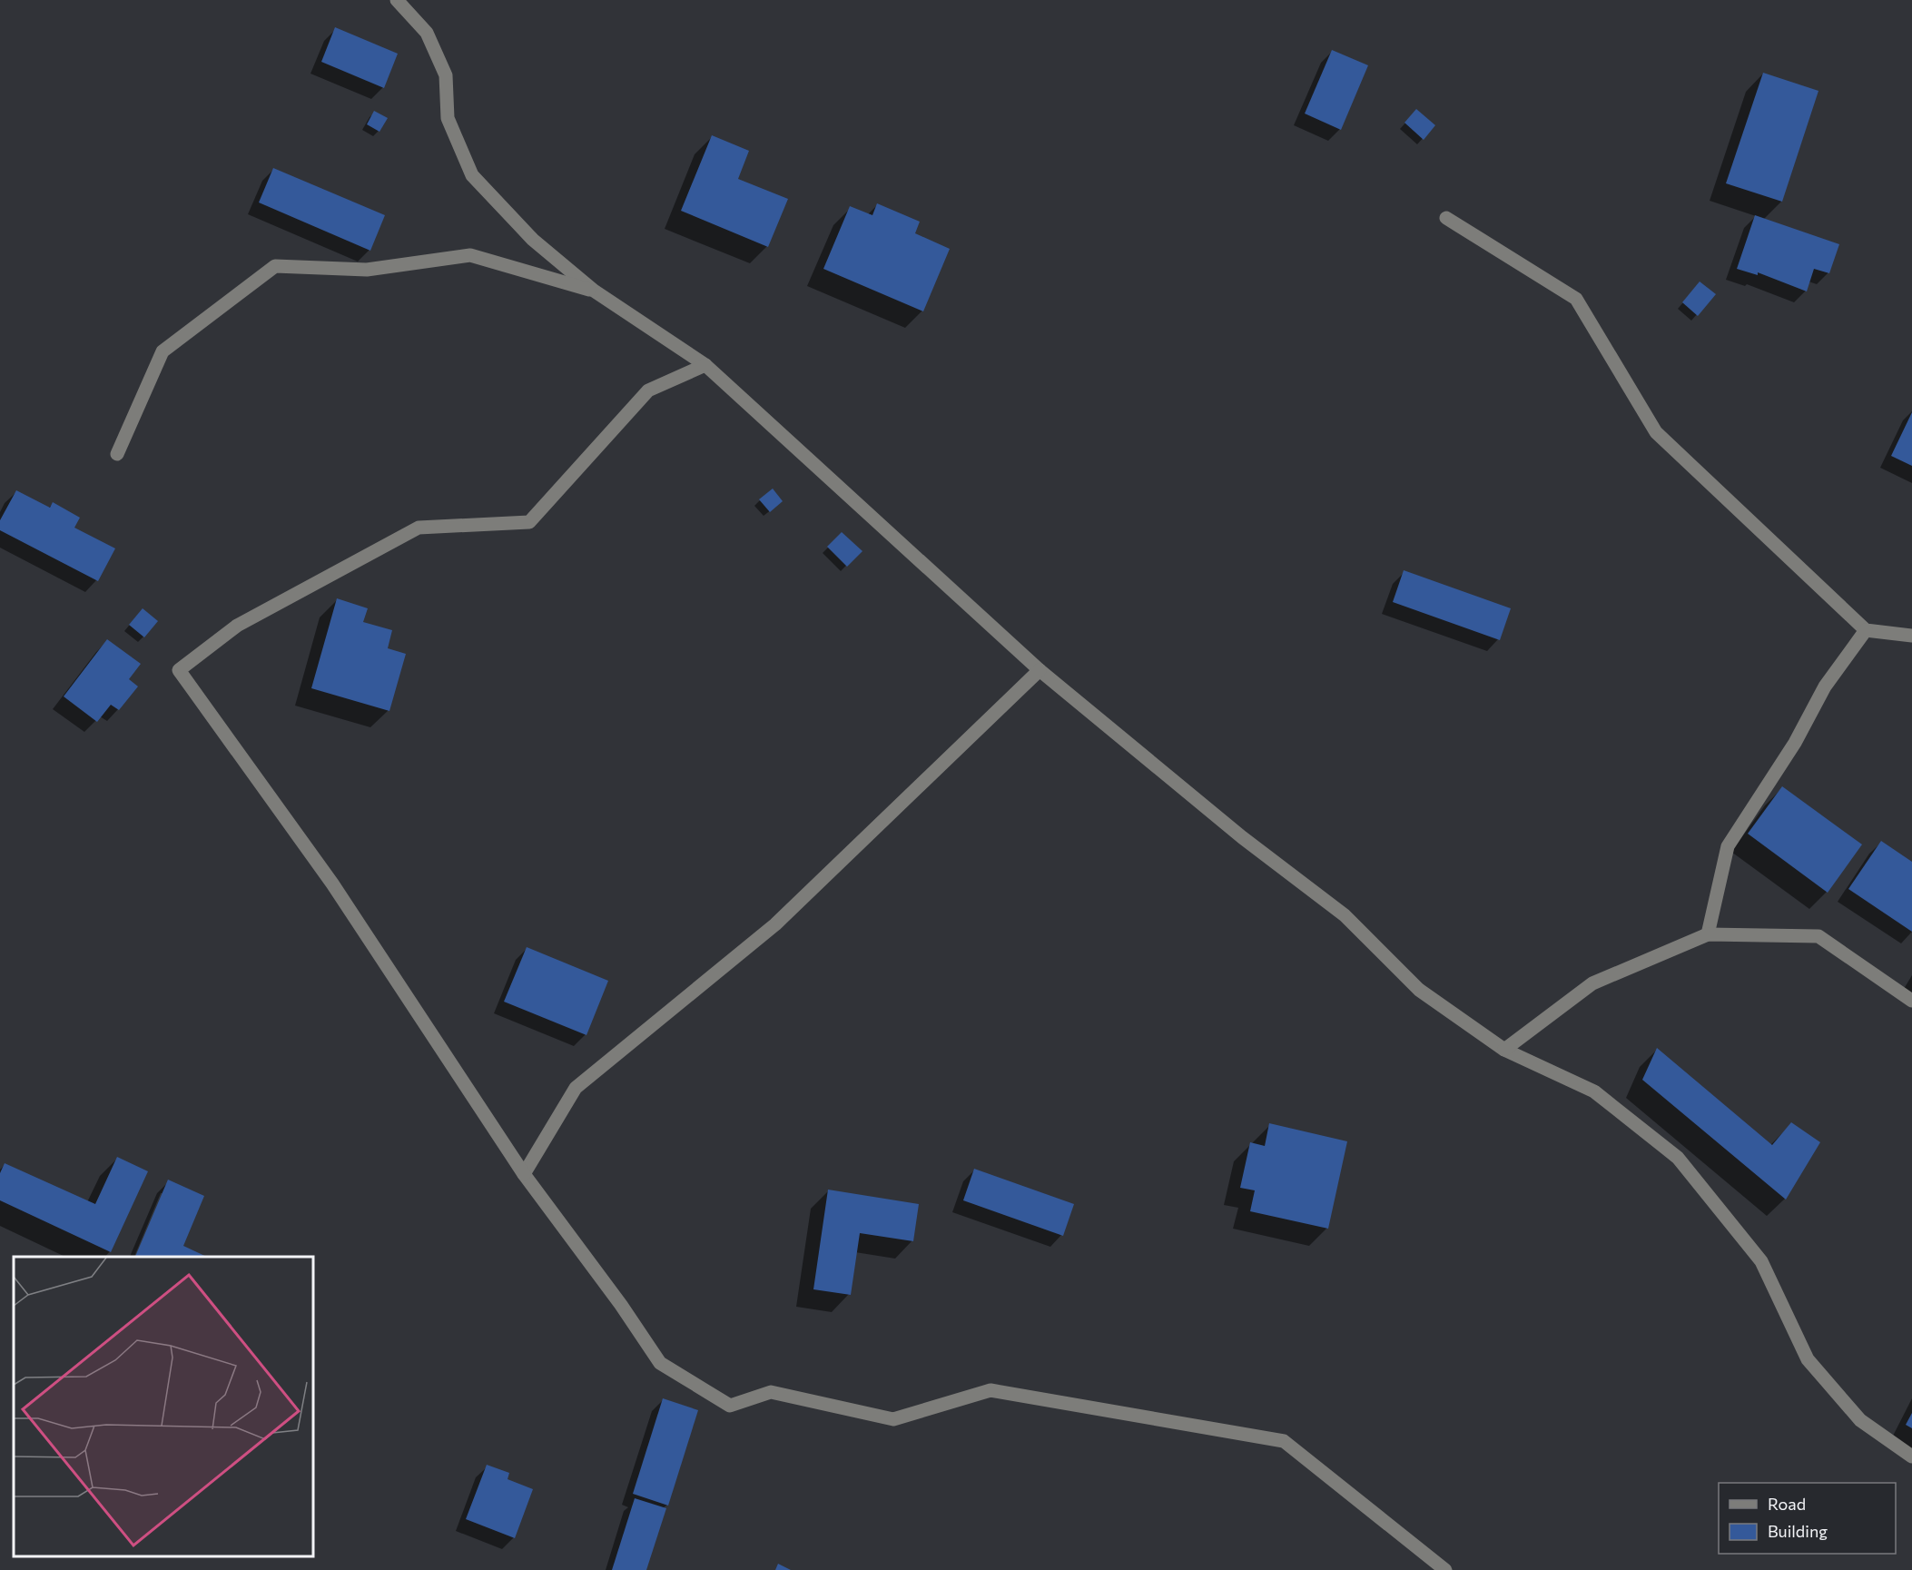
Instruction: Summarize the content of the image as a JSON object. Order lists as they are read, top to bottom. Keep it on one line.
{"legend":["Road","Building"]}
